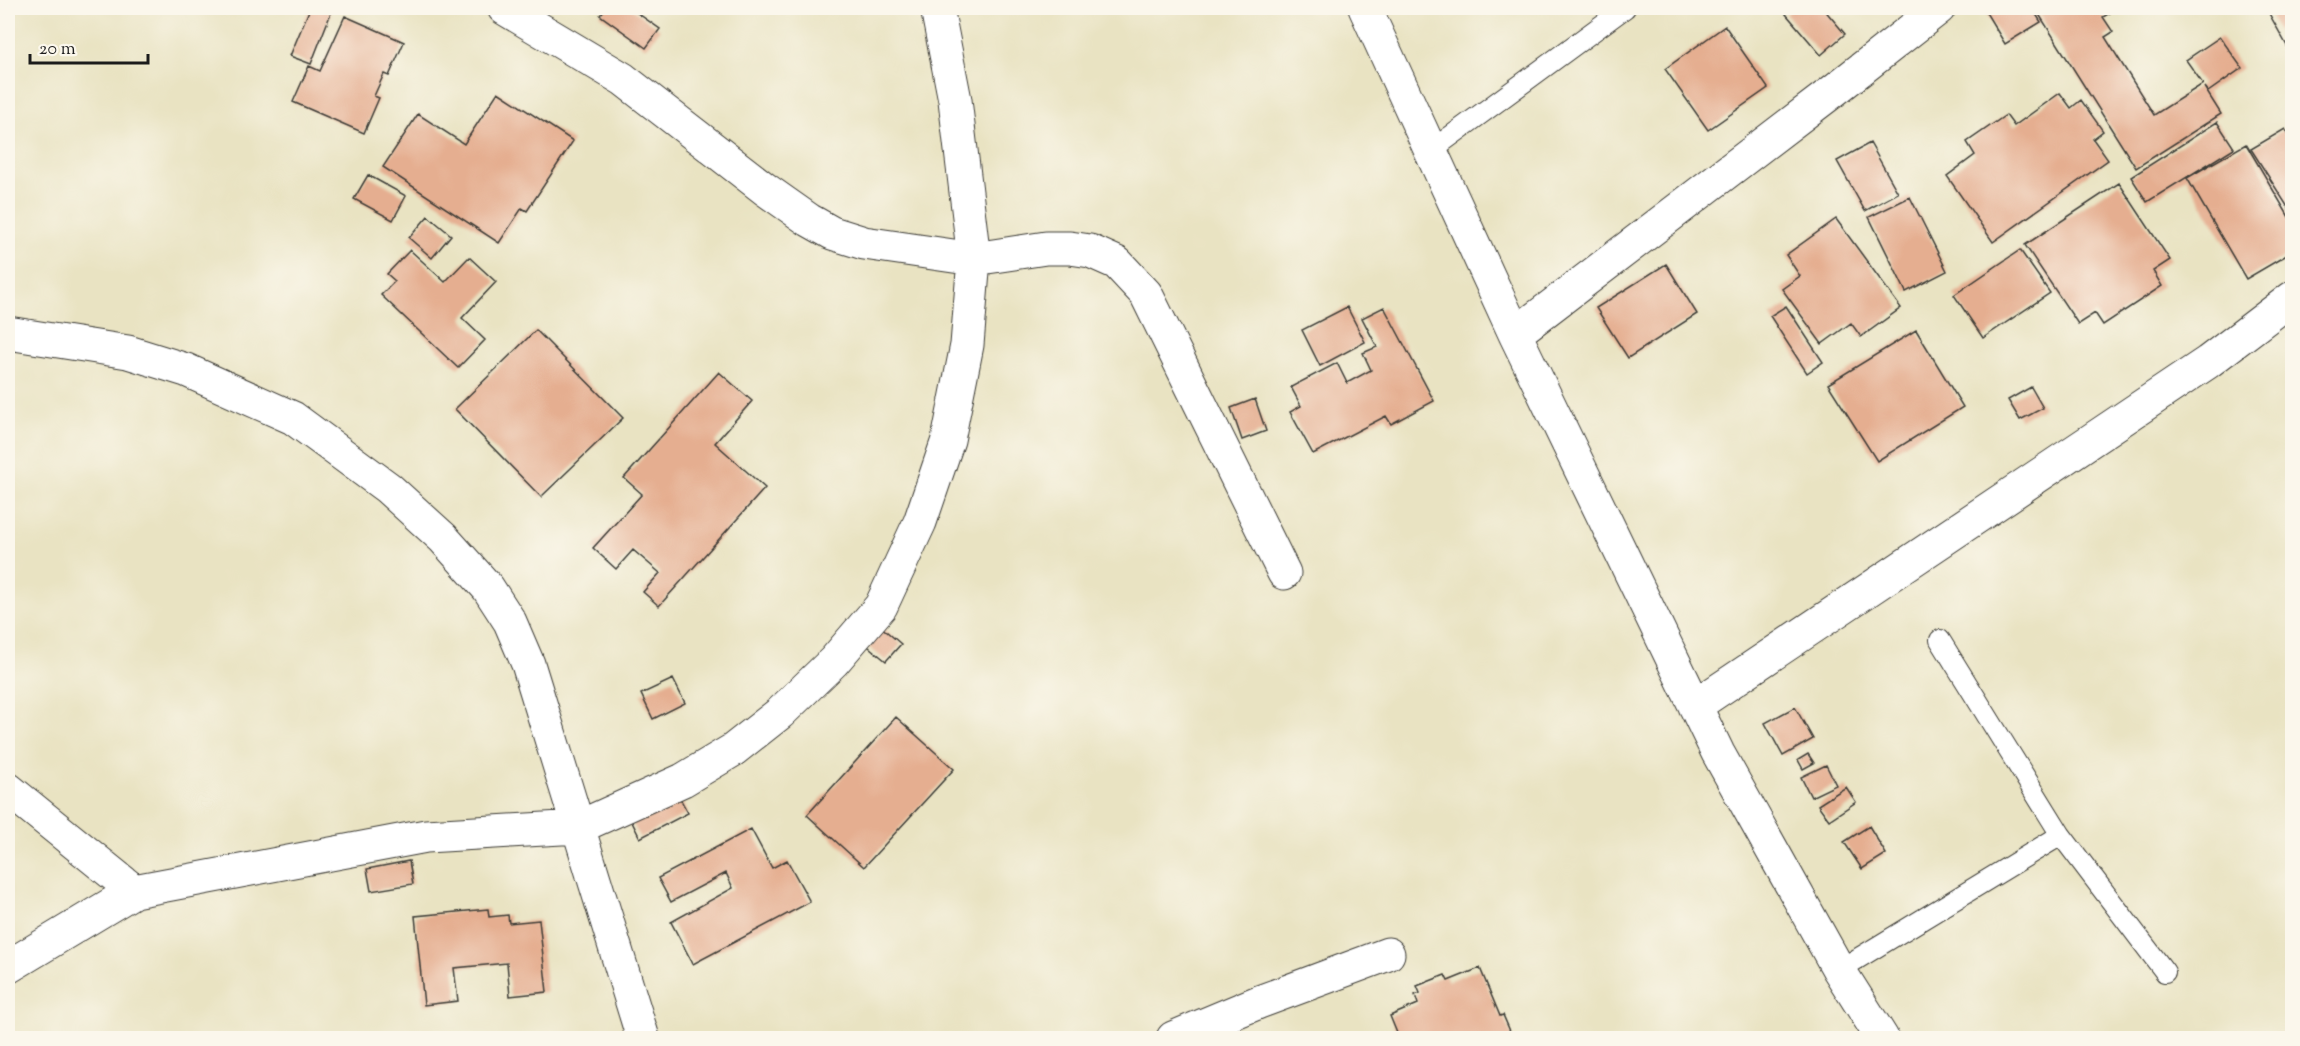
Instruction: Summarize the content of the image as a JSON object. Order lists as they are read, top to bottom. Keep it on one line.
{"scale_bar":"20 m"}
